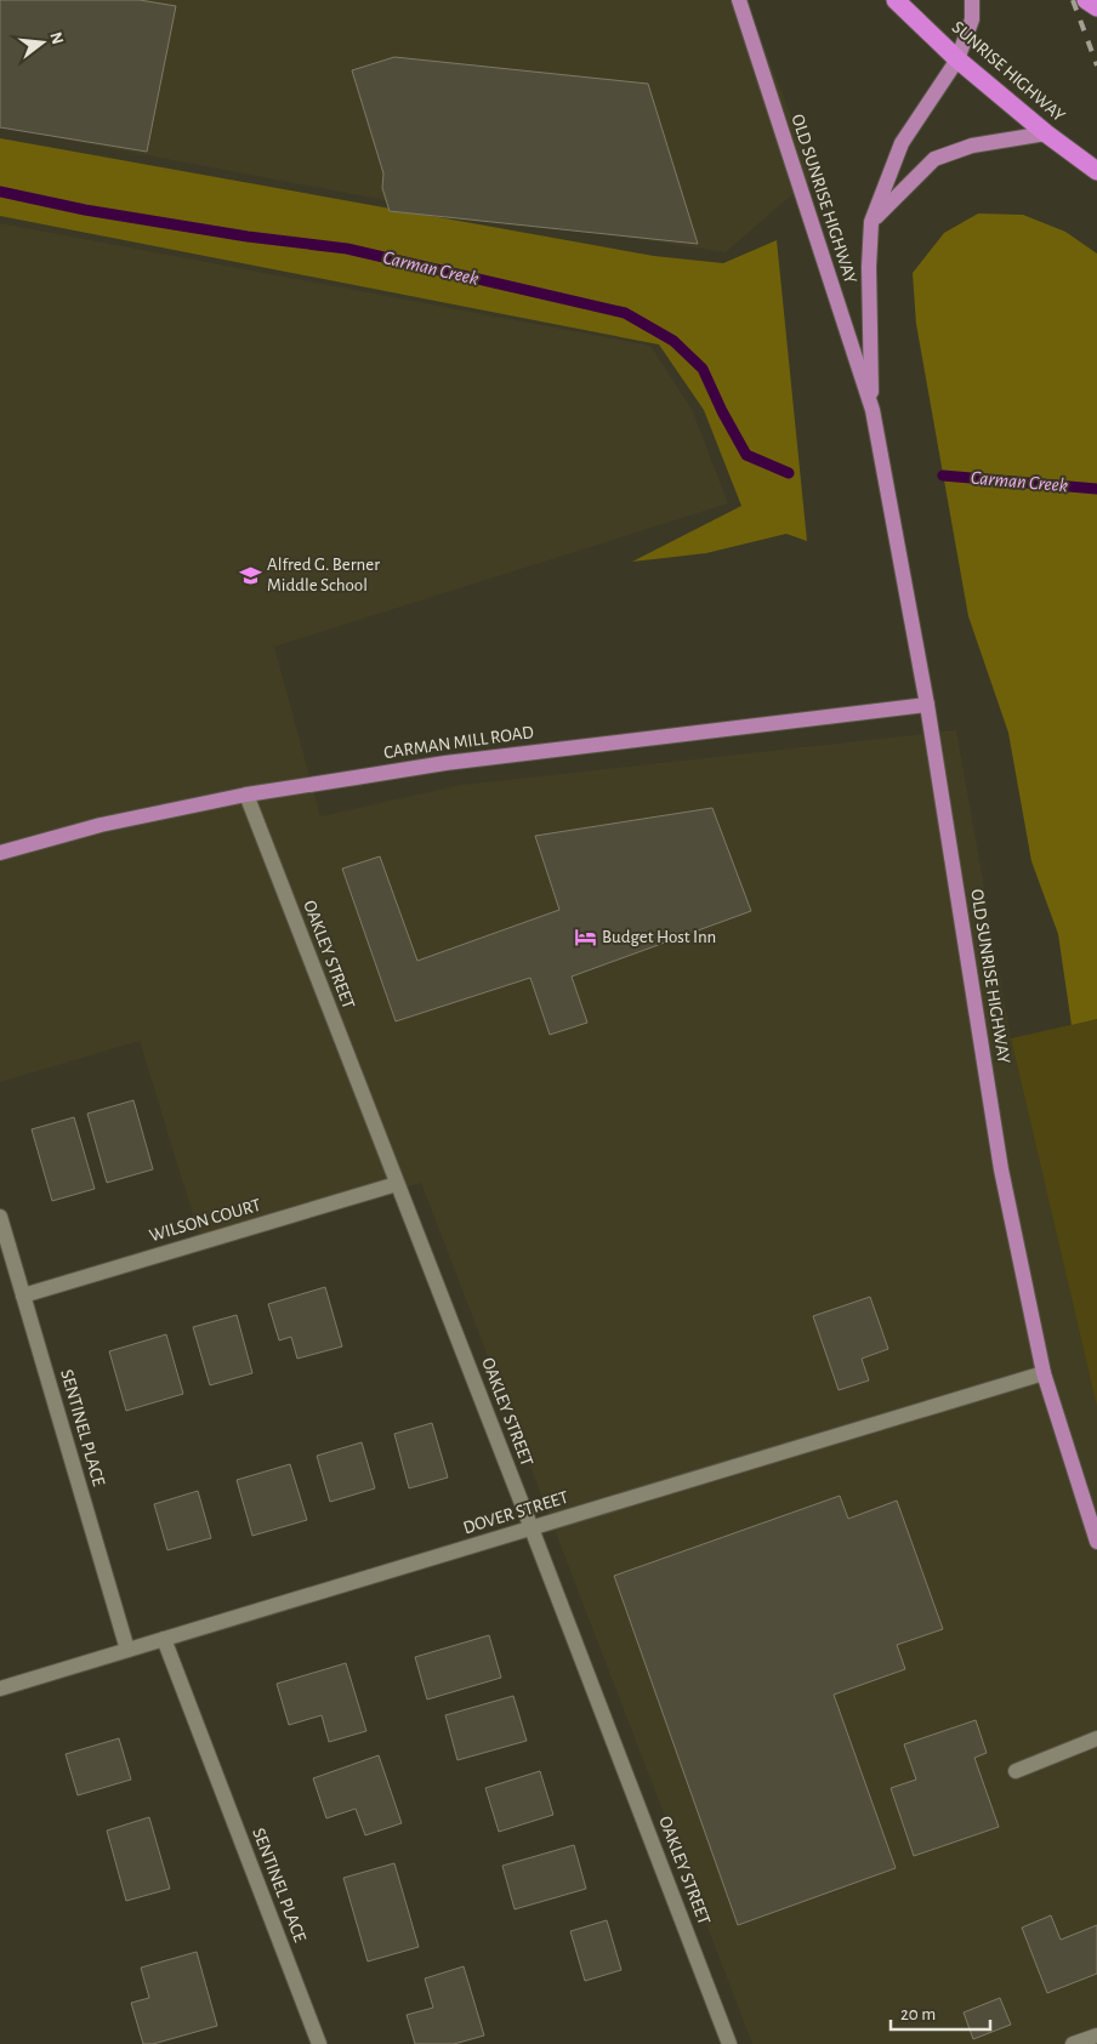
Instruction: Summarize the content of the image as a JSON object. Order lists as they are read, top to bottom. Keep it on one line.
{"streets":{"highway":["SUNRISE HIGHWAY"],"main road":["OLD SUNRISE HIGHWAY","CARMAN MILL ROAD"],"street":["OAKLEY STREET","WILSON COURT","SENTINEL PLACE","DOVER STREET"]},"crossings":[["SUNRISE HIGHWAY","OLD SUNRISE HIGHWAY"],["OLD SUNRISE HIGHWAY","CARMAN MILL ROAD"],["OLD SUNRISE HIGHWAY","DOVER STREET"],["CARMAN MILL ROAD","OAKLEY STREET"],["OAKLEY STREET","WILSON COURT"],["OAKLEY STREET","DOVER STREET"],["WILSON COURT","SENTINEL PLACE"],["SENTINEL PLACE","DOVER STREET"]],"water":["Carman Creek"],"places":{"school or university":["Alfred G. Berner Middle School"],"hotel":["Budget Host Inn"]},"scale_bar":"20 m","north":"right"}
